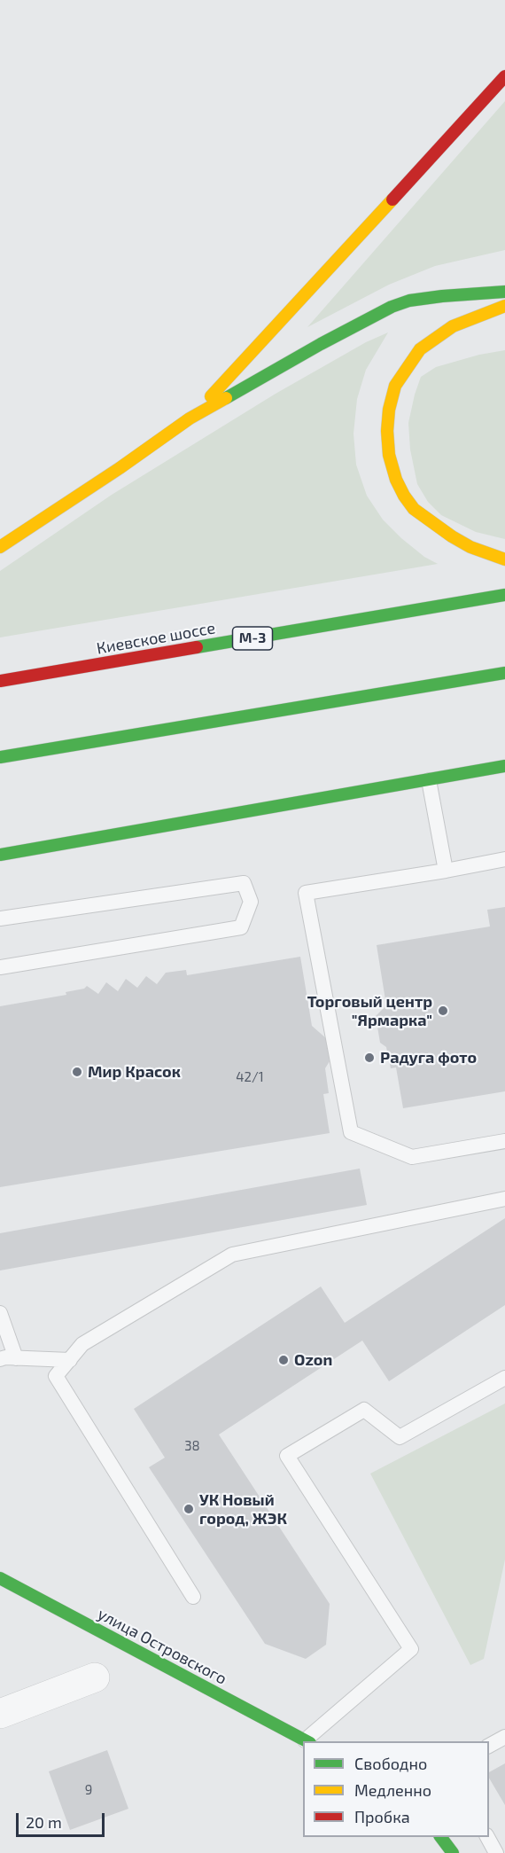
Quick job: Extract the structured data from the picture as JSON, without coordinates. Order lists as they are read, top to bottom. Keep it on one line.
{"streets":{"main road":["Киевское шоссе","М-3","улица Островского"]},"places":["Торговый центр \"Ярмарка\"","Радуга фото","Мир Красок","Ozon","УК Новый город, ЖЭК"],"house_numbers":["42/1","38","9"],"legend":["Свободно","Медленно","Пробка"],"scale_bar":"20 m"}
